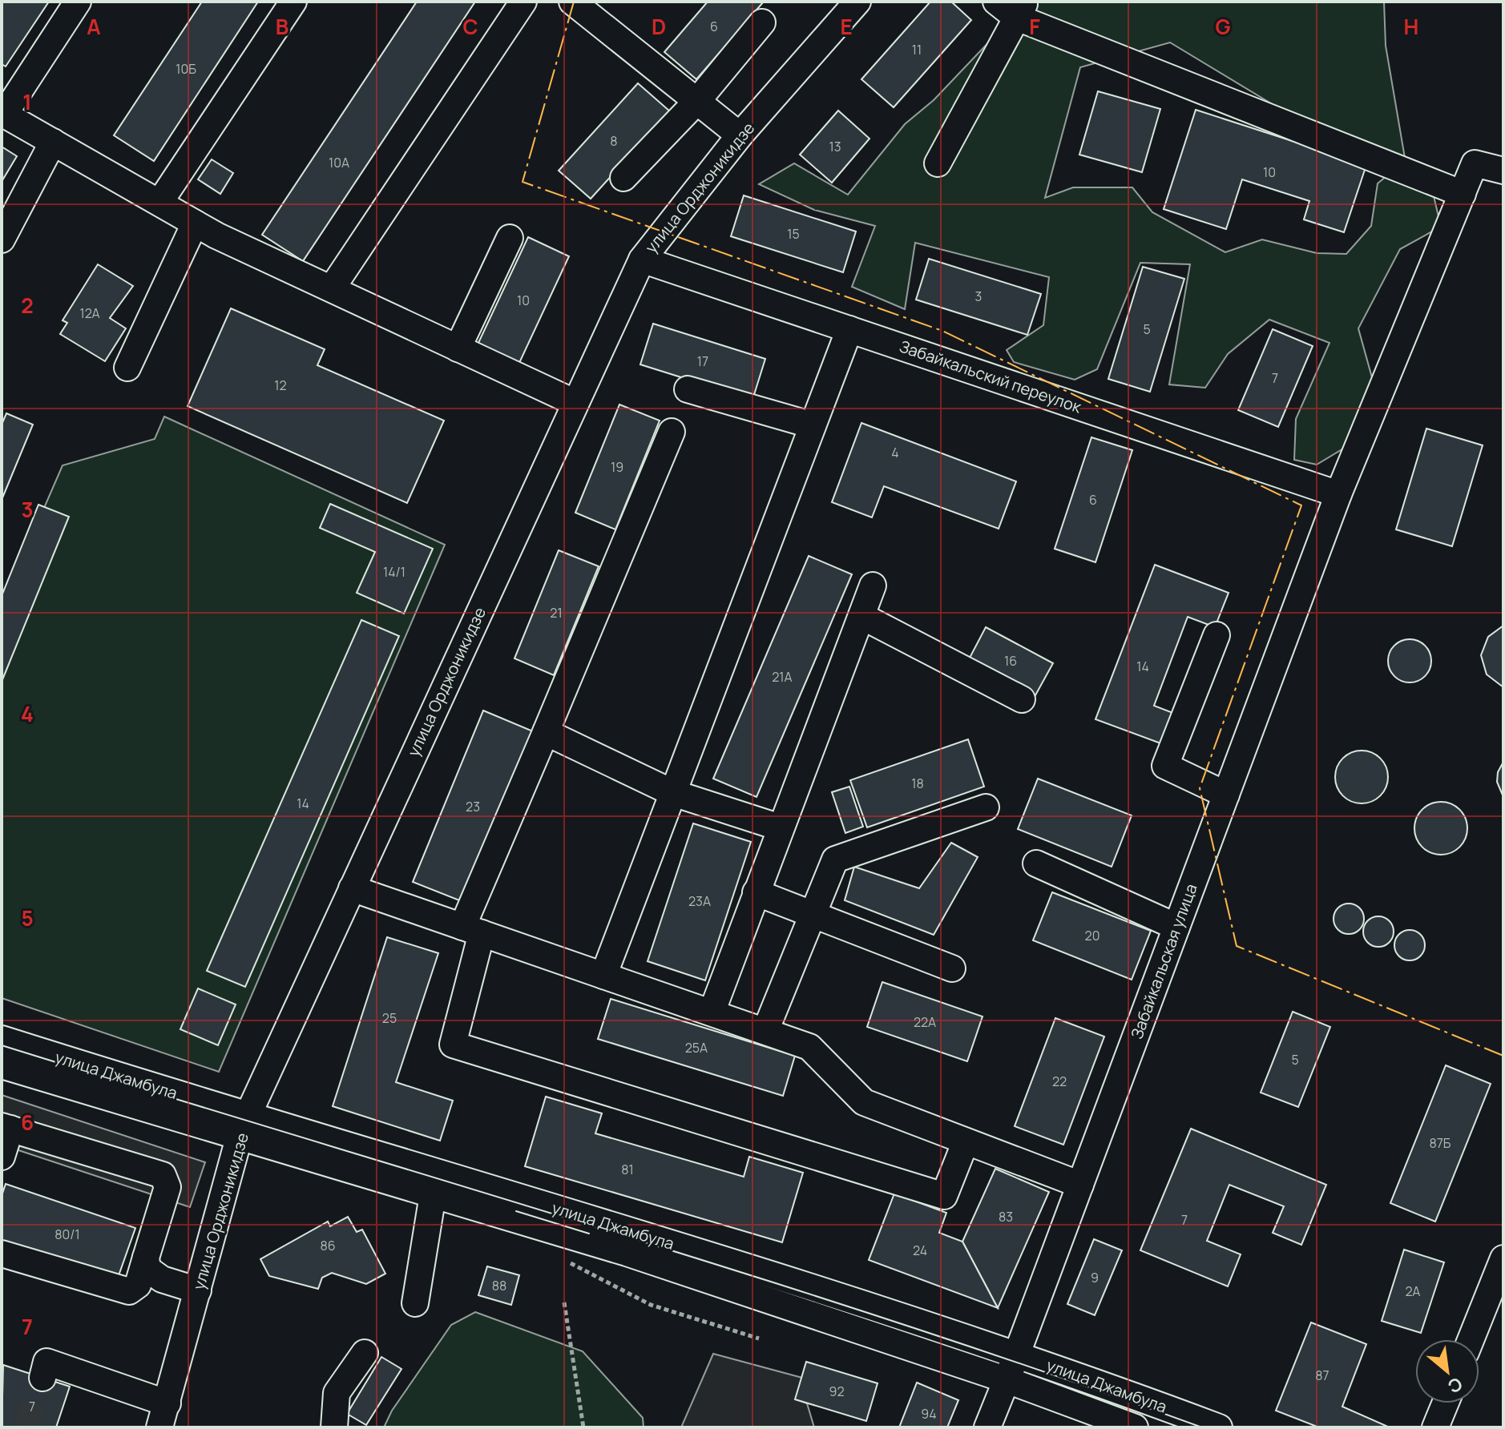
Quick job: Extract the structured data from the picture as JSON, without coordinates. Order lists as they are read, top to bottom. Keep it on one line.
{"streets":{"street":["улица Орджоникидзе","Забайкальский переулок","Забайкальская улица","улица Джамбула"]},"crossings":[["улица Орджоникидзе","Забайкальский переулок"],["улица Орджоникидзе","улица Джамбула"],["Забайкальский переулок","Забайкальская улица"],["Забайкальская улица","улица Джамбула"]],"house_numbers":["6","11","10Б","8","13","10А","10","15","3","10","12А","5","17","7","12","4","19","6","14/1","21","16","14","21А","18","14","23","23А","20","25","22А","25А","5","22","87Б","81","83","7","80/1","86","24","9","88","2А","87","92","7","94"],"north":"bottom right","grid":{"columns":["A","B","C","D","E","F","G","H"],"rows":["1","2","3","4","5","6","7"]}}
